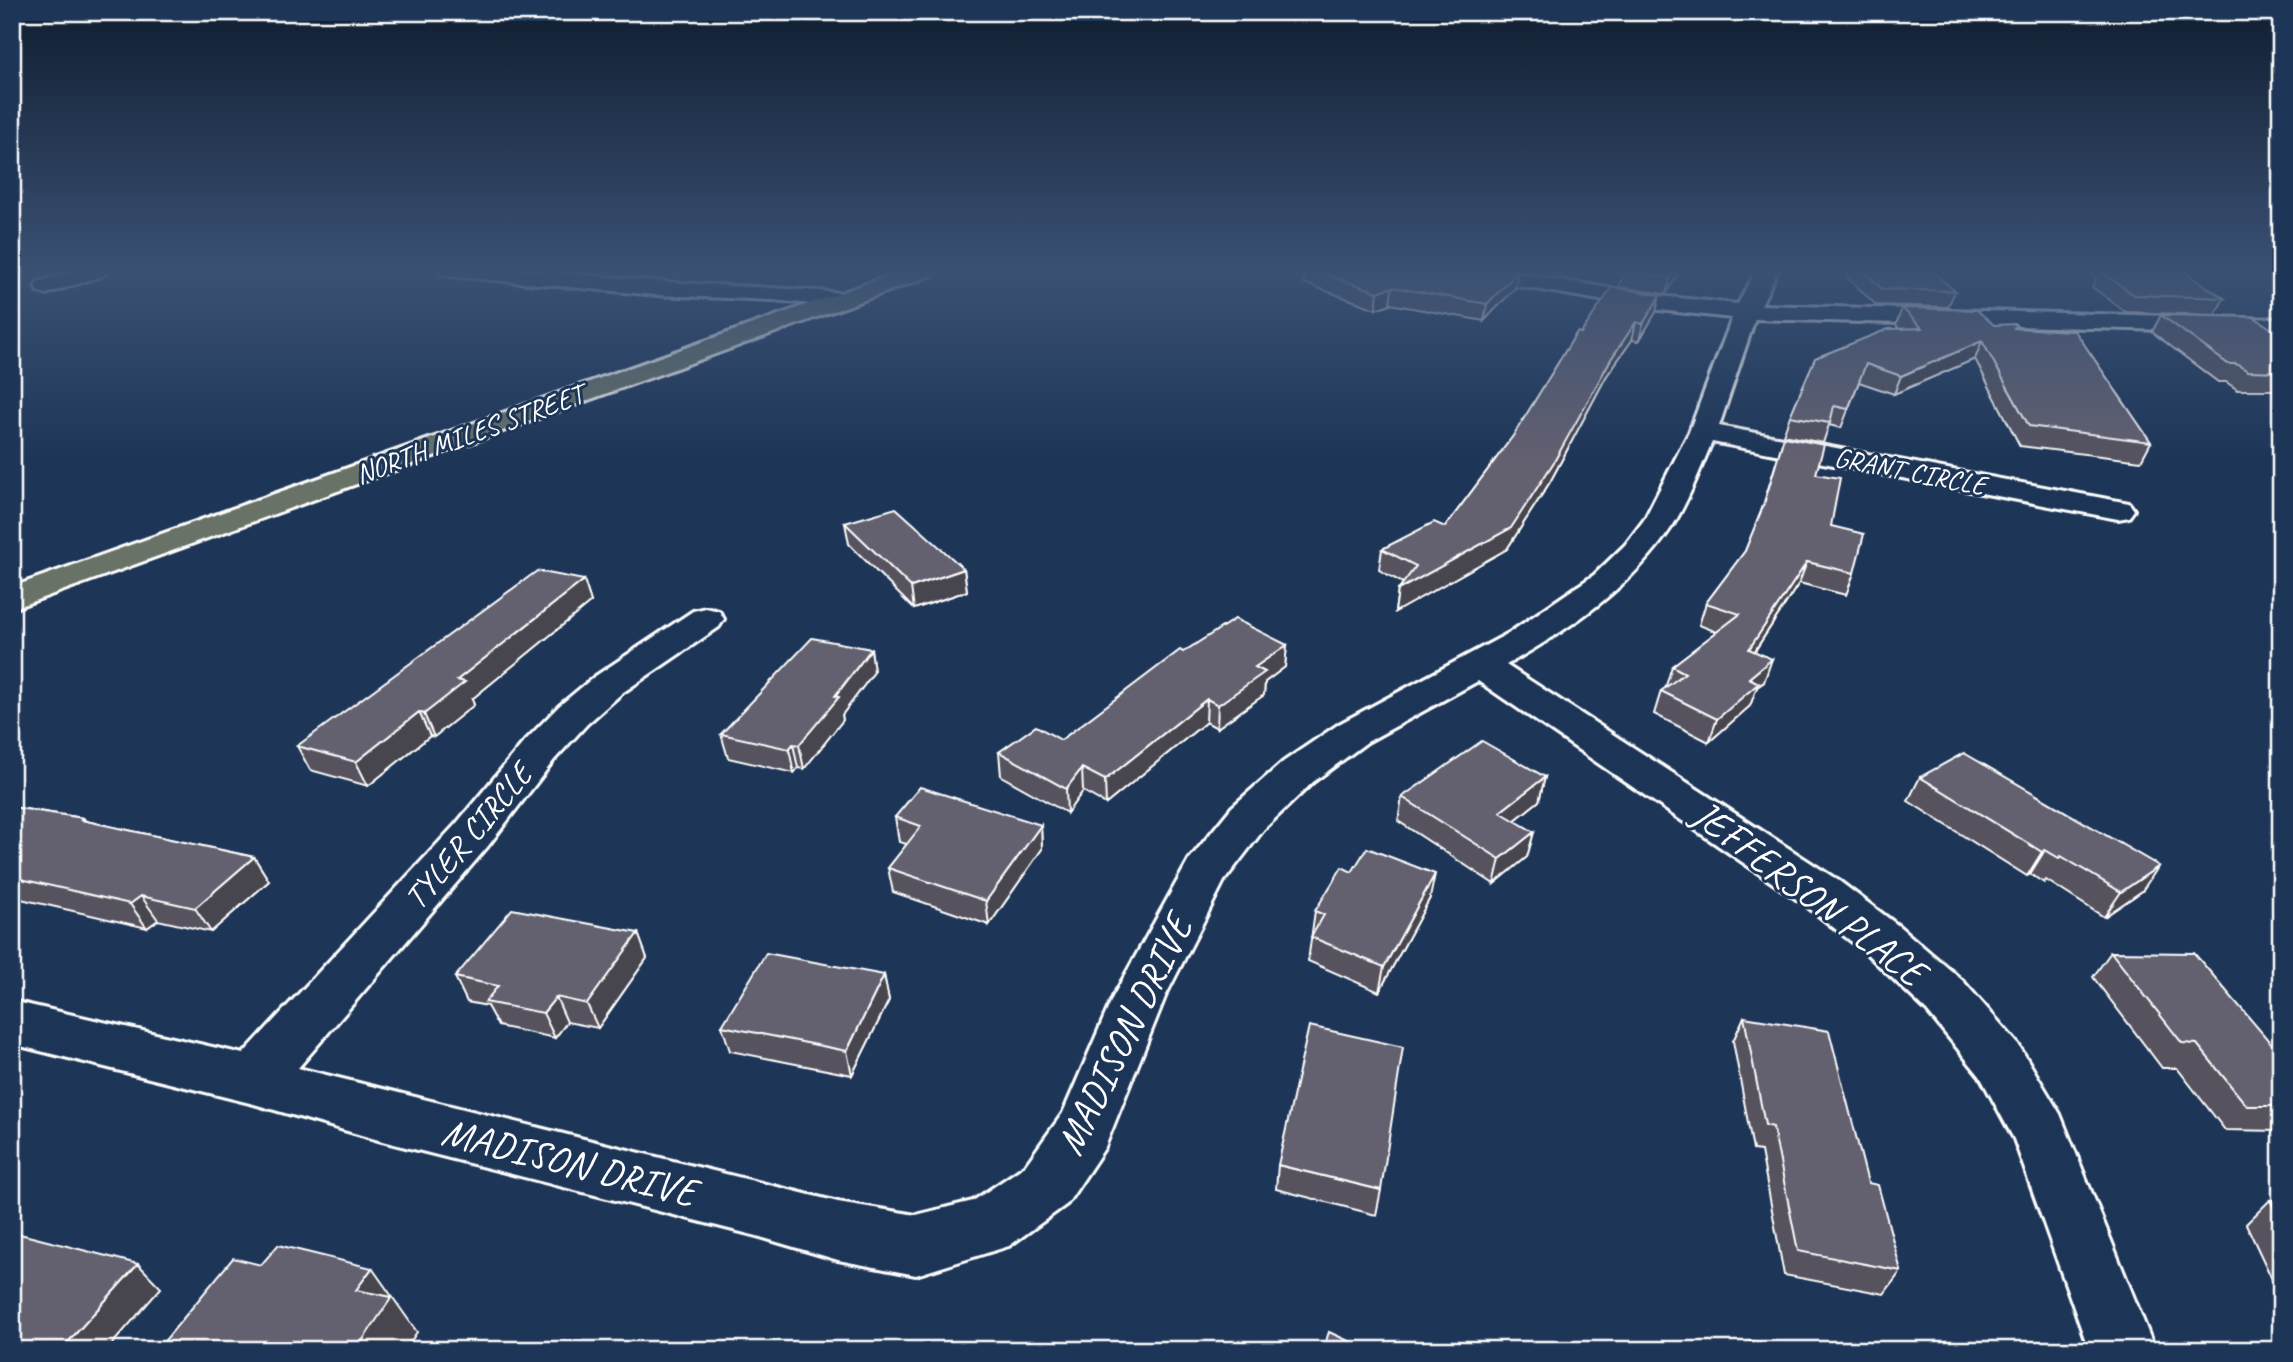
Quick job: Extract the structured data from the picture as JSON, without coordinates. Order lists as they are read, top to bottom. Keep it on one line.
{"streets":{"main road":["NORTH MILES STREET"],"street":["GRANT CIRCLE","TYLER CIRCLE","JEFFERSON PLACE","MADISON DRIVE"]},"crossings":[["GRANT CIRCLE","MADISON DRIVE"],["TYLER CIRCLE","MADISON DRIVE"],["JEFFERSON PLACE","MADISON DRIVE"]]}
